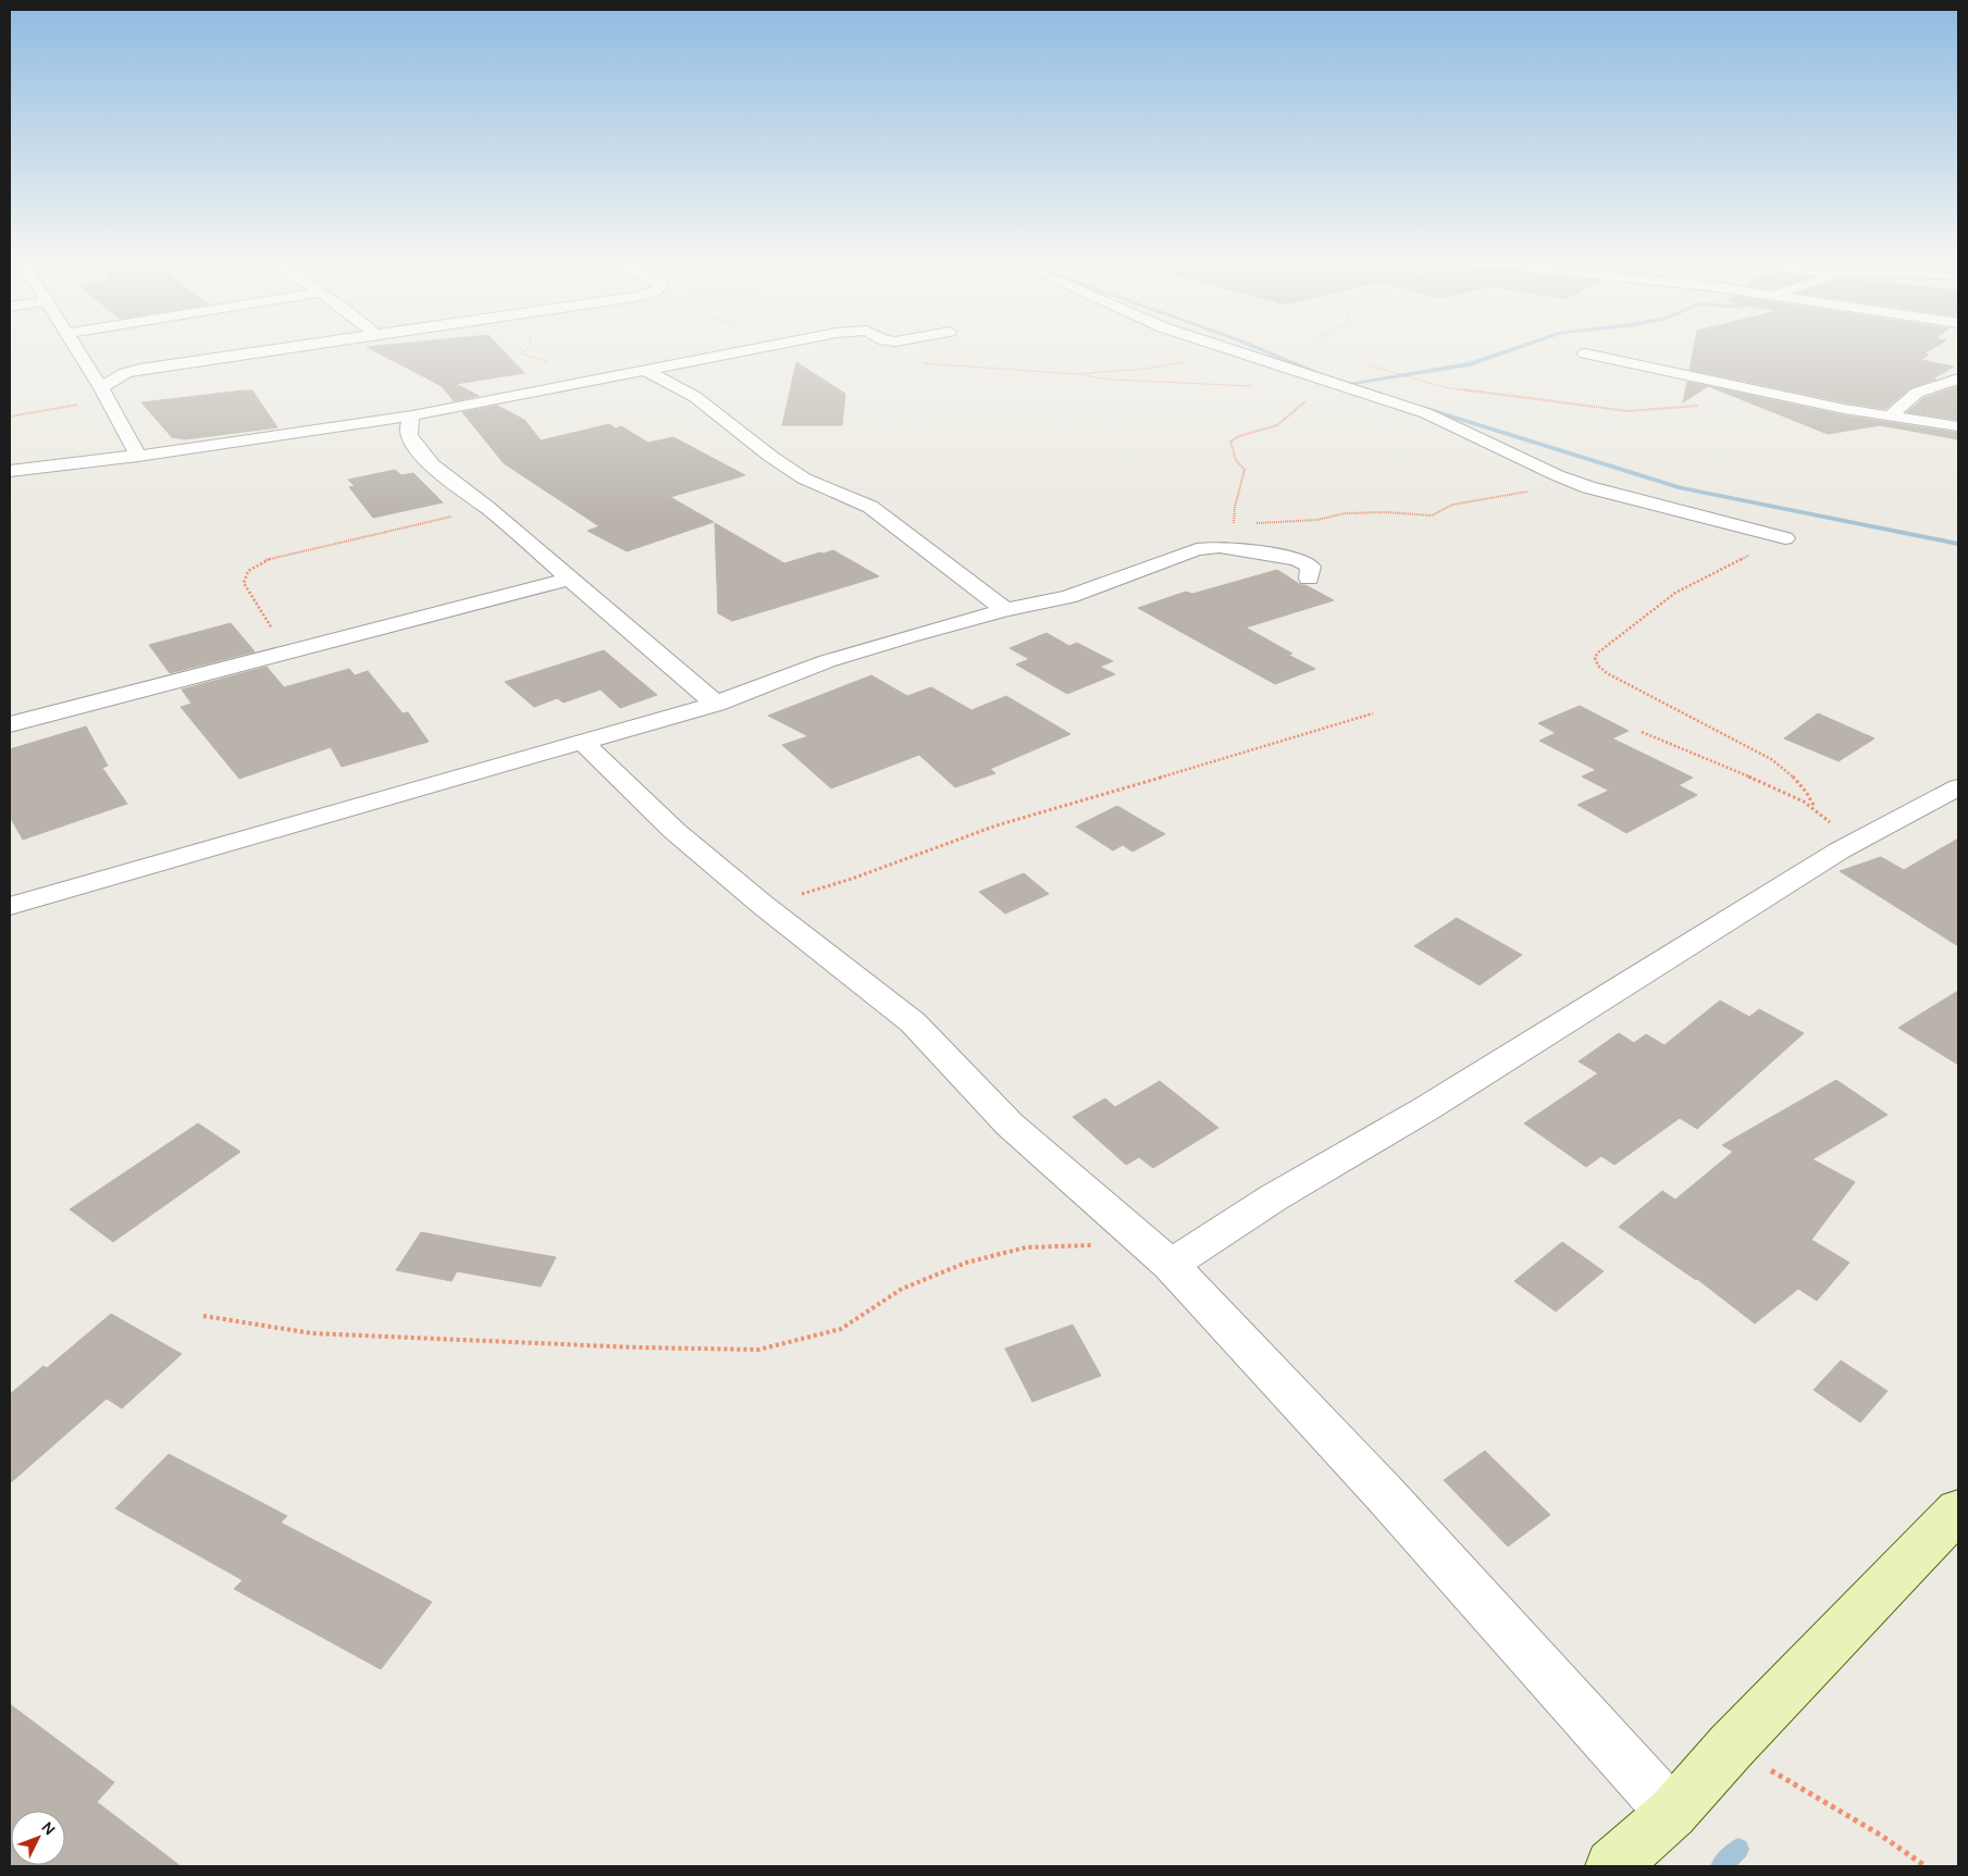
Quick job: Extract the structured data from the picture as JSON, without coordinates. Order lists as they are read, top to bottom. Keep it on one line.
{"north":"top right"}
